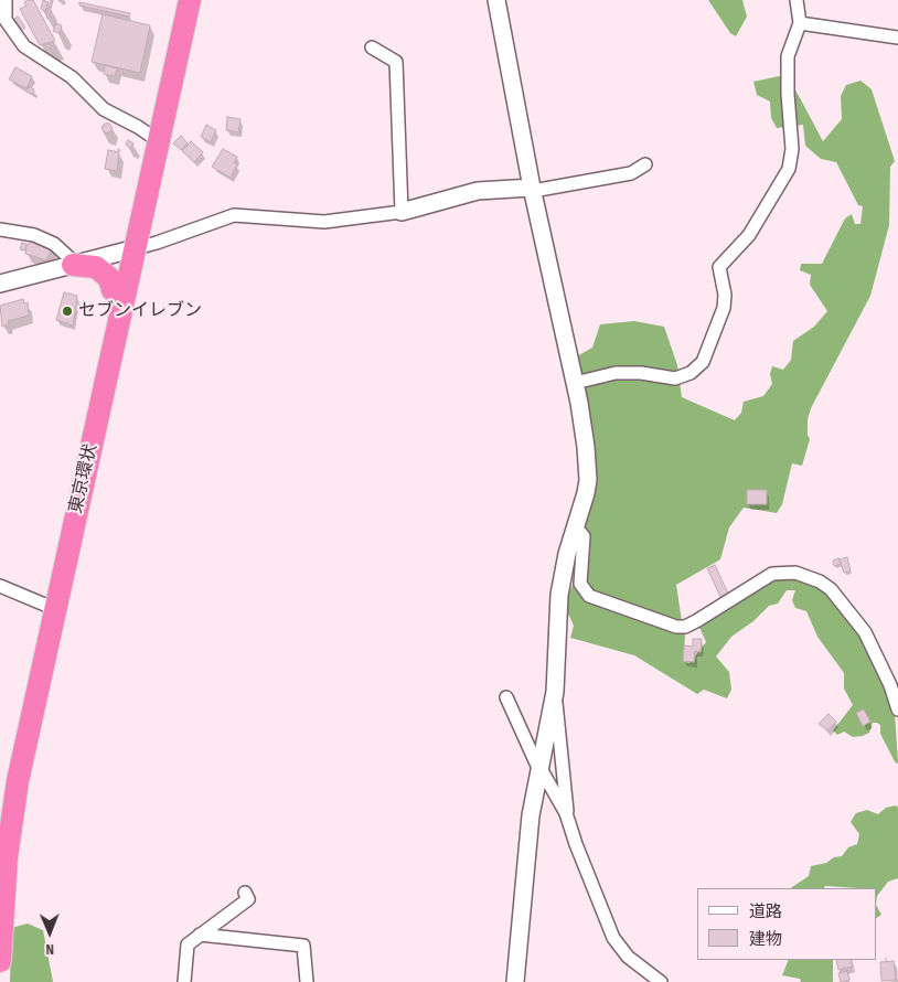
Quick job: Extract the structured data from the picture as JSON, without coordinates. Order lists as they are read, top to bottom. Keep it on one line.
{"streets":{"highway":["東京環状"]},"places":["セブンイレブン"],"legend":["道路","建物"],"north":"bottom"}
